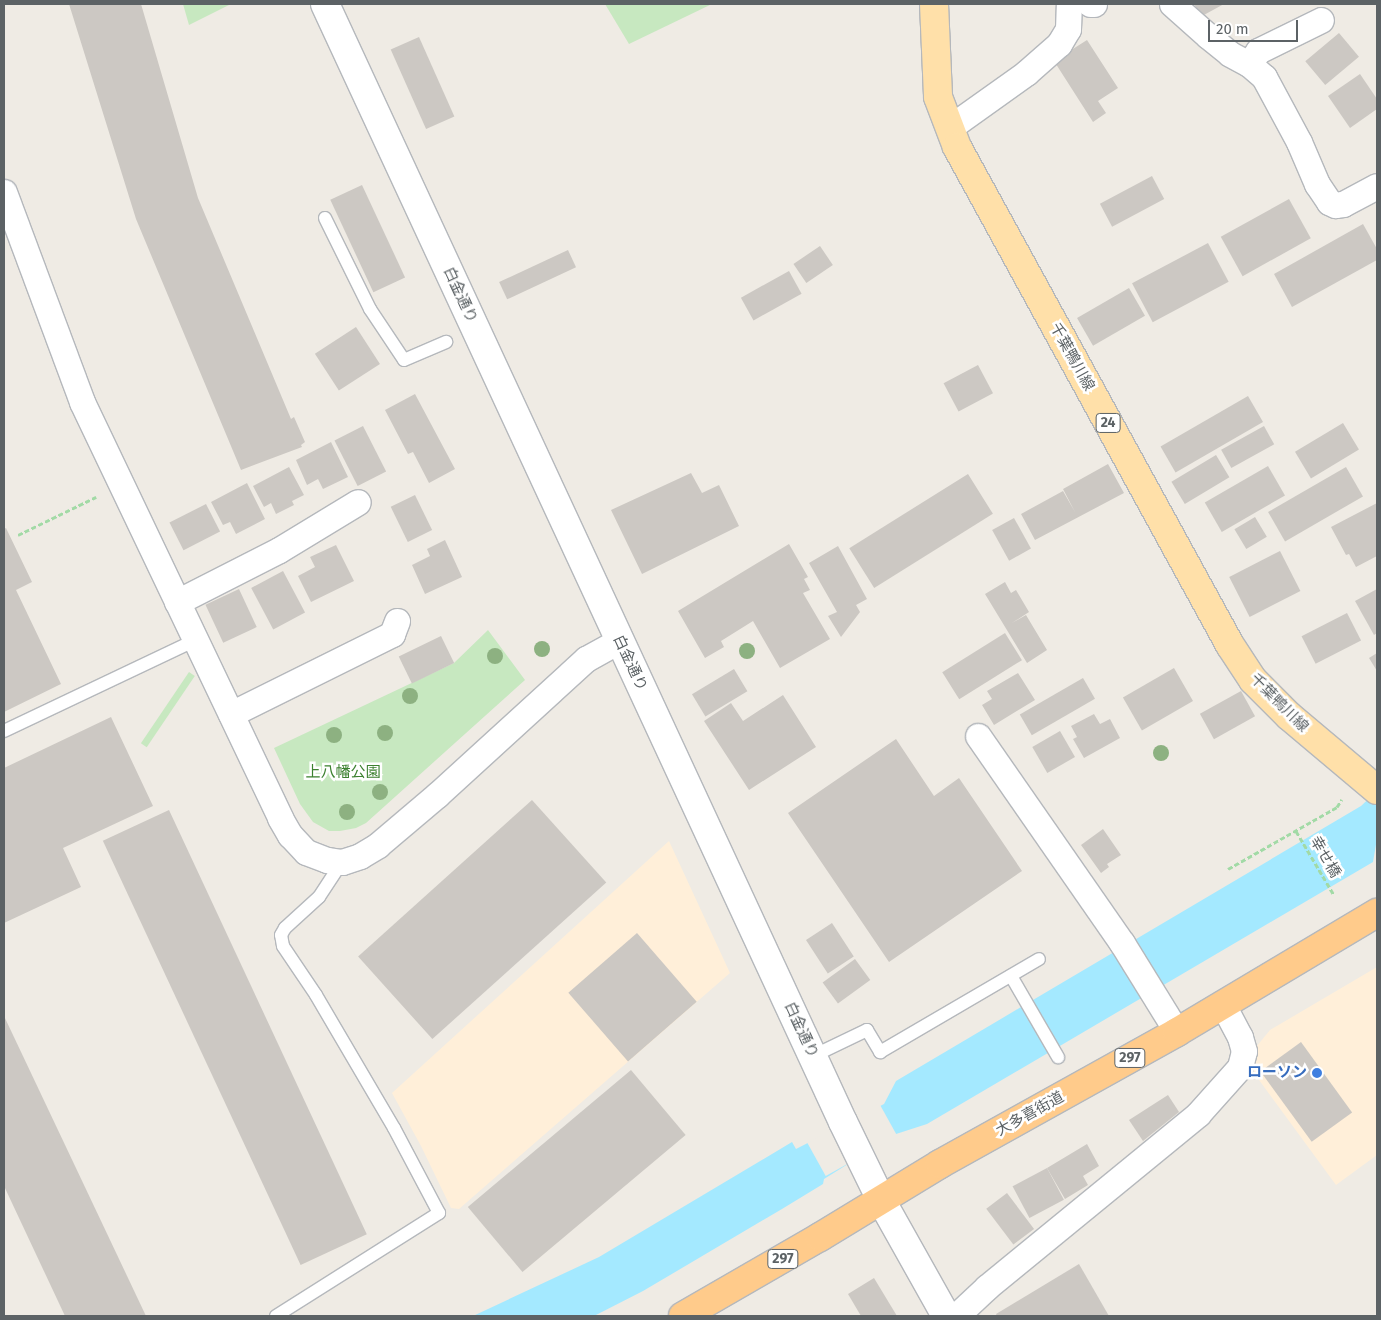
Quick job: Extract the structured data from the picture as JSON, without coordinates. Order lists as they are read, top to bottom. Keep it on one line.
{"streets":{"highway":["297","大多喜街道"],"main road":["千葉鴨川線","24"],"street":["白金通り"],"path":["幸せ橋"]},"crossings":[["白金通り","大多喜街道"]],"parks":["上八幡公園"],"places":["ローソン"],"scale_bar":"20 m"}
